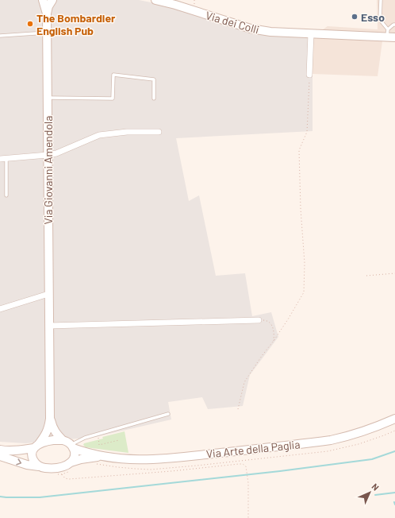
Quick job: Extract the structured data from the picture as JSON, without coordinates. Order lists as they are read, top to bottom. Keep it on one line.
{"streets":{"street":["Via dei Colli","Via Giovanni Amendola","Via Arte della Paglia"]},"crossings":[["Via Giovanni Amendola","Via Arte della Paglia"]],"places":["Esso","The Bombardier English Pub"],"north":"top right"}
